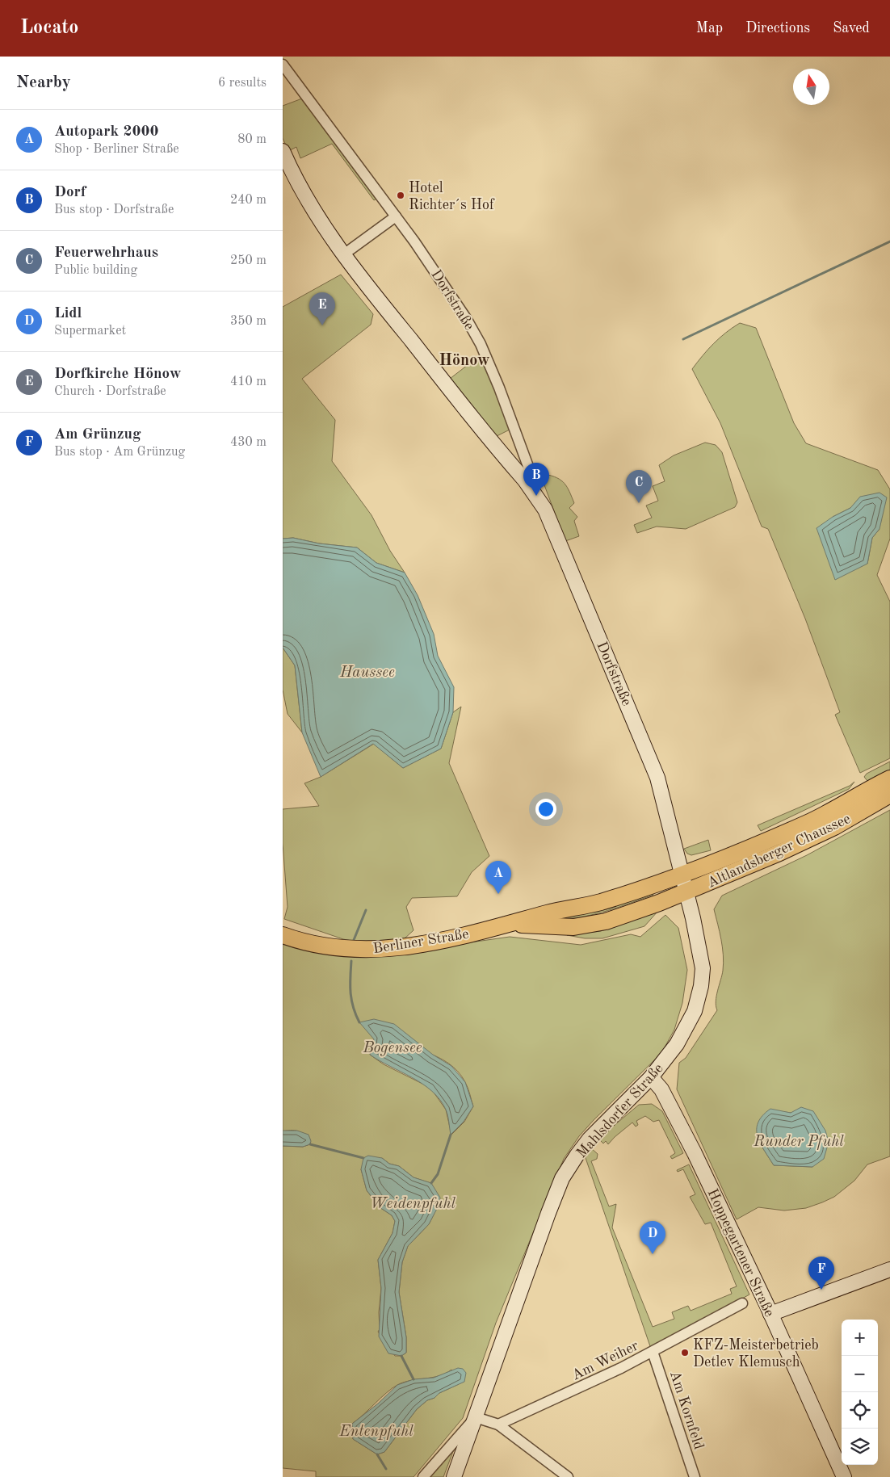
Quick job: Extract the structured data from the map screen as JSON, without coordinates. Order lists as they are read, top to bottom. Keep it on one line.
{"streets":{"main road":["Dorfstraße","Altlandsberger Chaussee","Berliner Straße","Mahlsdorfer Straße","Hoppegartener Straße"],"street":["Am Weiher","Am Kornfeld"]},"crossings":[["Dorfstraße","Altlandsberger Chaussee"],["Dorfstraße","Berliner Straße"],["Dorfstraße","Mahlsdorfer Straße"],["Altlandsberger Chaussee","Berliner Straße"],["Altlandsberger Chaussee","Mahlsdorfer Straße"],["Berliner Straße","Mahlsdorfer Straße"],["Mahlsdorfer Straße","Hoppegartener Straße"],["Am Weiher","Am Kornfeld"]],"districts":["Hönow"],"water":["Haussee","Bogensee","Runder Pfuhl","Weidenpfuhl","Entenpfuhl"],"places":["Hotel Richter´s Hof","KFZ-Meisterbetrieb Detlev Klemusch"],"north":"top","page":{"header":"Locato","nav":["Map","Directions","Saved"],"heading":["Nearby","6 results"],"list":[{"mark":"A","name":"Autopark 2000","note":"Shop · Berliner Straße","value":"80 m"},{"mark":"B","name":"Dorf","note":"Bus stop · Dorfstraße","value":"240 m"},{"mark":"C","name":"Feuerwehrhaus","note":"Public building","value":"250 m"},{"mark":"D","name":"Lidl","note":"Supermarket","value":"350 m"},{"mark":"E","name":"Dorfkirche Hönow","note":"Church · Dorfstraße","value":"410 m"},{"mark":"F","name":"Am Grünzug","note":"Bus stop · Am Grünzug","value":"430 m"}],"pins":["E","B","C","A","D","F"],"map_buttons":["+","−"]}}
